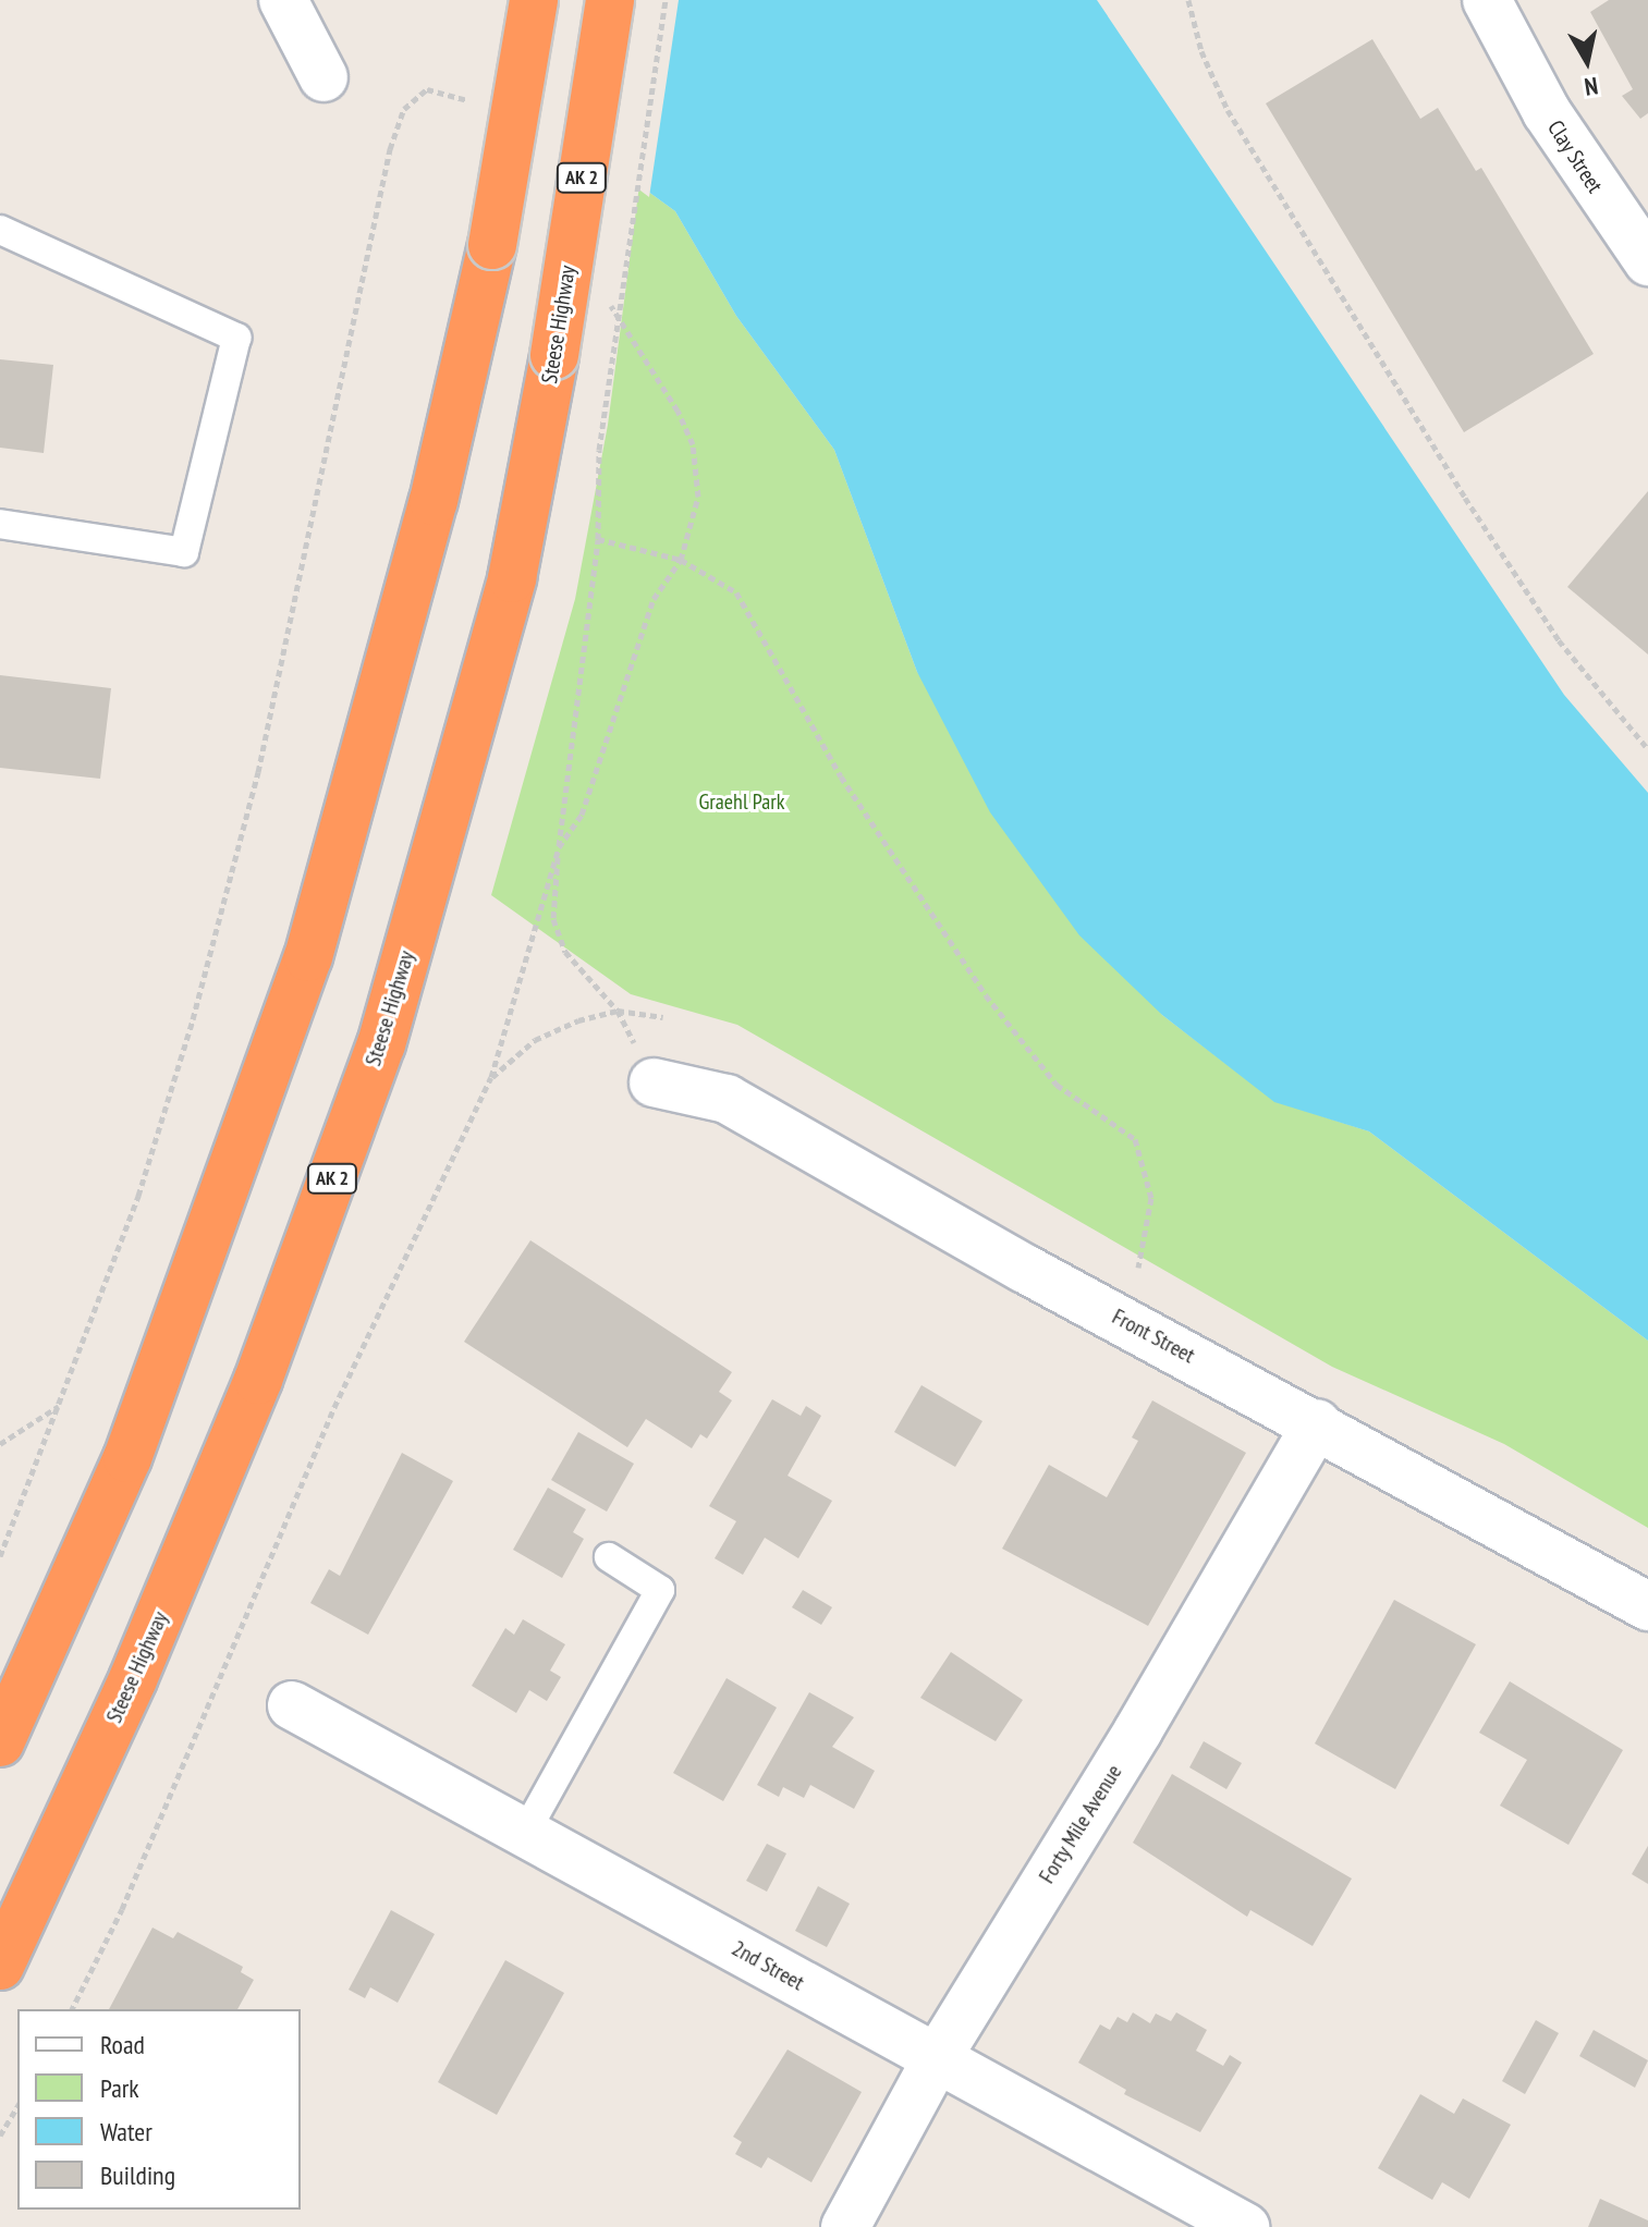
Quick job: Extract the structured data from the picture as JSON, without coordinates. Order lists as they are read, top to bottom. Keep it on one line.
{"streets":{"highway":["AK 2","Steese Highway"],"street":["Clay Street","Front Street","Forty Mile Avenue","2nd Street"]},"crossings":[["Front Street","Forty Mile Avenue"],["Forty Mile Avenue","2nd Street"]],"parks":["Graehl Park"],"legend":["Road","Park","Water","Building"],"north":"bottom"}
